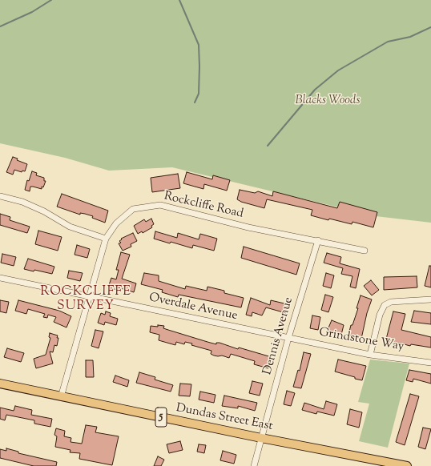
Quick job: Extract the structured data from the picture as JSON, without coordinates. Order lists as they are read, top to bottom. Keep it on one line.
{"streets":{"main road":["5","Dundas Street East"],"street":["Rockcliffe Road","Overdale Avenue","Dennis Avenue","Grindstone Way"]},"crossings":[["Rockcliffe Road","Overdale Avenue"],["Rockcliffe Road","Dennis Avenue"],["Rockcliffe Road","Dundas Street East"],["Overdale Avenue","Dennis Avenue"],["Overdale Avenue","Grindstone Way"],["Dennis Avenue","Grindstone Way"],["Dennis Avenue","Dundas Street East"]],"districts":["ROCKCLIFFE SURVEY"],"parks":["Blacks Woods"]}
